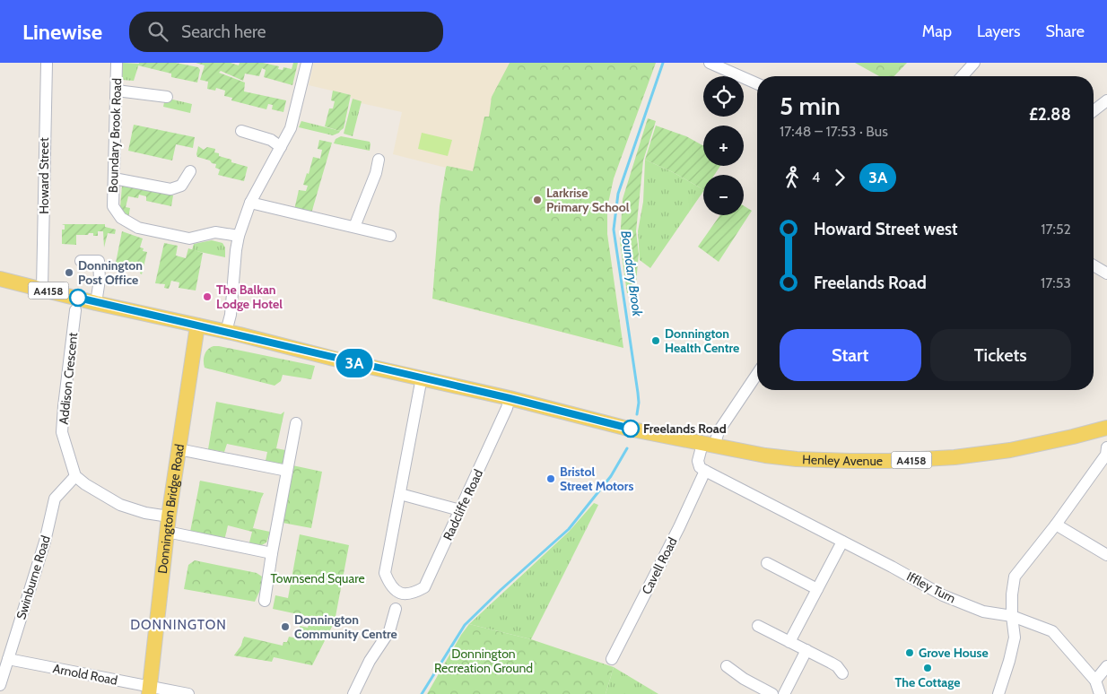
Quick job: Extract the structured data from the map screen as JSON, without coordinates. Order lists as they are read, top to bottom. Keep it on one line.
{"streets":{"main road":["A4158","Henley Avenue","Donnington Bridge Road"],"street":["Boundary Brook Road","Howard Street","Addison Crescent","Radcliffe Road","Cavell Road","Swinburne Road","Iffley Turn","Arnold Road"]},"crossings":[["Howard Street","A4158"],["A4158","Henley Avenue"],["A4158","Radcliffe Road"],["A4158","Donnington Bridge Road"],["Addison Crescent","Swinburne Road"],["Henley Avenue","Radcliffe Road"],["Donnington Bridge Road","Arnold Road"],["Cavell Road","Iffley Turn"],["Swinburne Road","Arnold Road"]],"districts":["DONNINGTON"],"water":["Boundary Brook"],"parks":["Townsend Square","Donnington Recreation Ground"],"places":["Larkrise Primary School","Donnington Post Office","The Balkan Lodge Hotel","Donnington Health Centre","Freelands Road","Bristol Street Motors","Donnington Community Centre","Grove House","The Cottage"],"lines":["bus line 3A"],"page":{"header":"Linewise","search":"Search here","nav":["Map","Layers","Share"],"on_map":"3A","map_buttons":["+","−"],"heading":["5 min","17:48 – 17:53 · Bus","£2.88"],"legs":["4","3A"],"list":[{"name":"Howard Street west","value":"17:52"},{"name":"Freelands Road","value":"17:53"}],"buttons":["Start","Tickets"]}}
